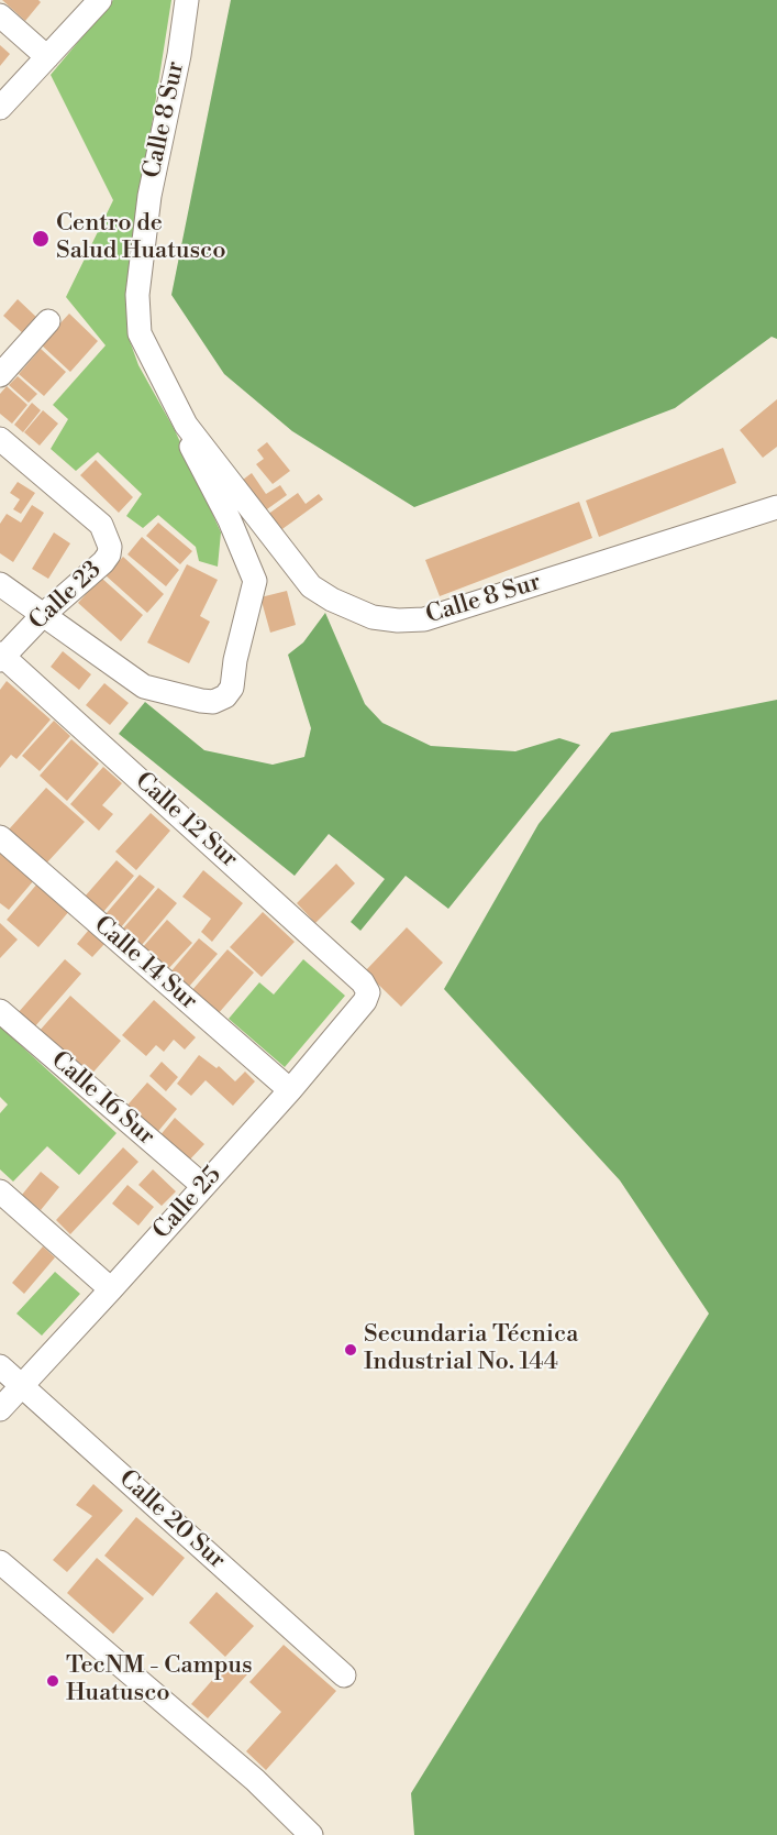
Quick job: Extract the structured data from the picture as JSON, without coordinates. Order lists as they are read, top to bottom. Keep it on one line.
{"streets":{"street":["Calle 8 Sur","Calle 23","Calle 12 Sur","Calle 14 Sur","Calle 16 Sur","Calle 25","Calle 20 Sur"]},"crossings":[["Calle 8 Sur","Calle 23"],["Calle 23","Calle 12 Sur"],["Calle 12 Sur","Calle 25"],["Calle 14 Sur","Calle 25"],["Calle 16 Sur","Calle 25"],["Calle 25","Calle 20 Sur"]],"places":["Centro de Salud Huatusco","Secundaria Técnica Industrial No. 144","TecNM - Campus Huatusco"]}
